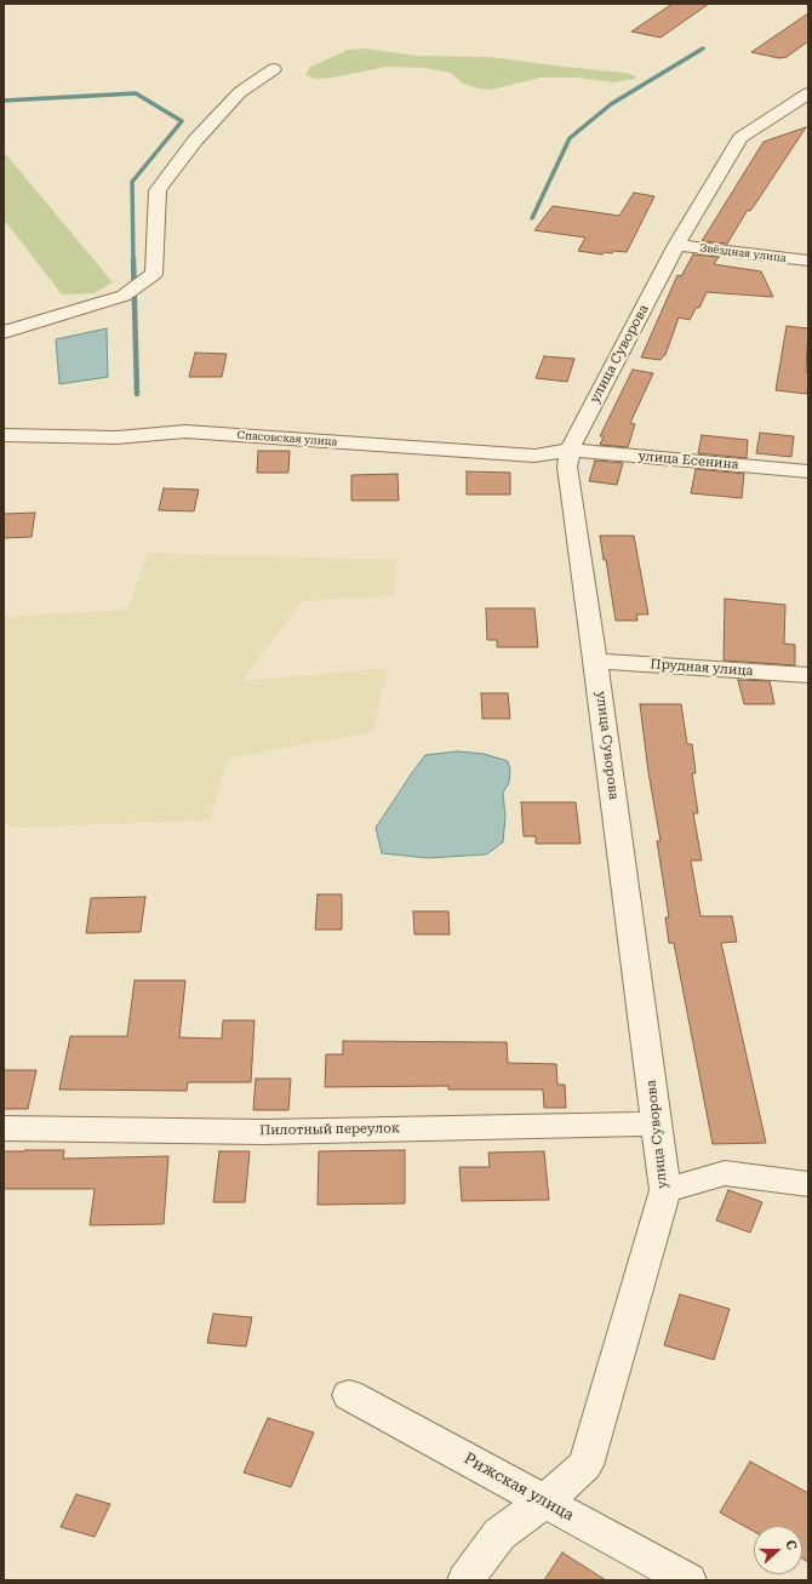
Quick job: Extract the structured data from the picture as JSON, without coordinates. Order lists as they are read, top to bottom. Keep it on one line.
{"streets":{"street":["Звёздная улица","улица Суворова","Спасовская улица","улица Есенина","Прудная улица","Пилотный переулок","Рижская улица"]},"crossings":[["Звёздная улица","улица Суворова"],["улица Суворова","Спасовская улица"],["улица Суворова","улица Есенина"],["улица Суворова","Прудная улица"],["улица Суворова","Пилотный переулок"],["улица Суворова","Рижская улица"],["Спасовская улица","улица Есенина"]],"north":"right"}
